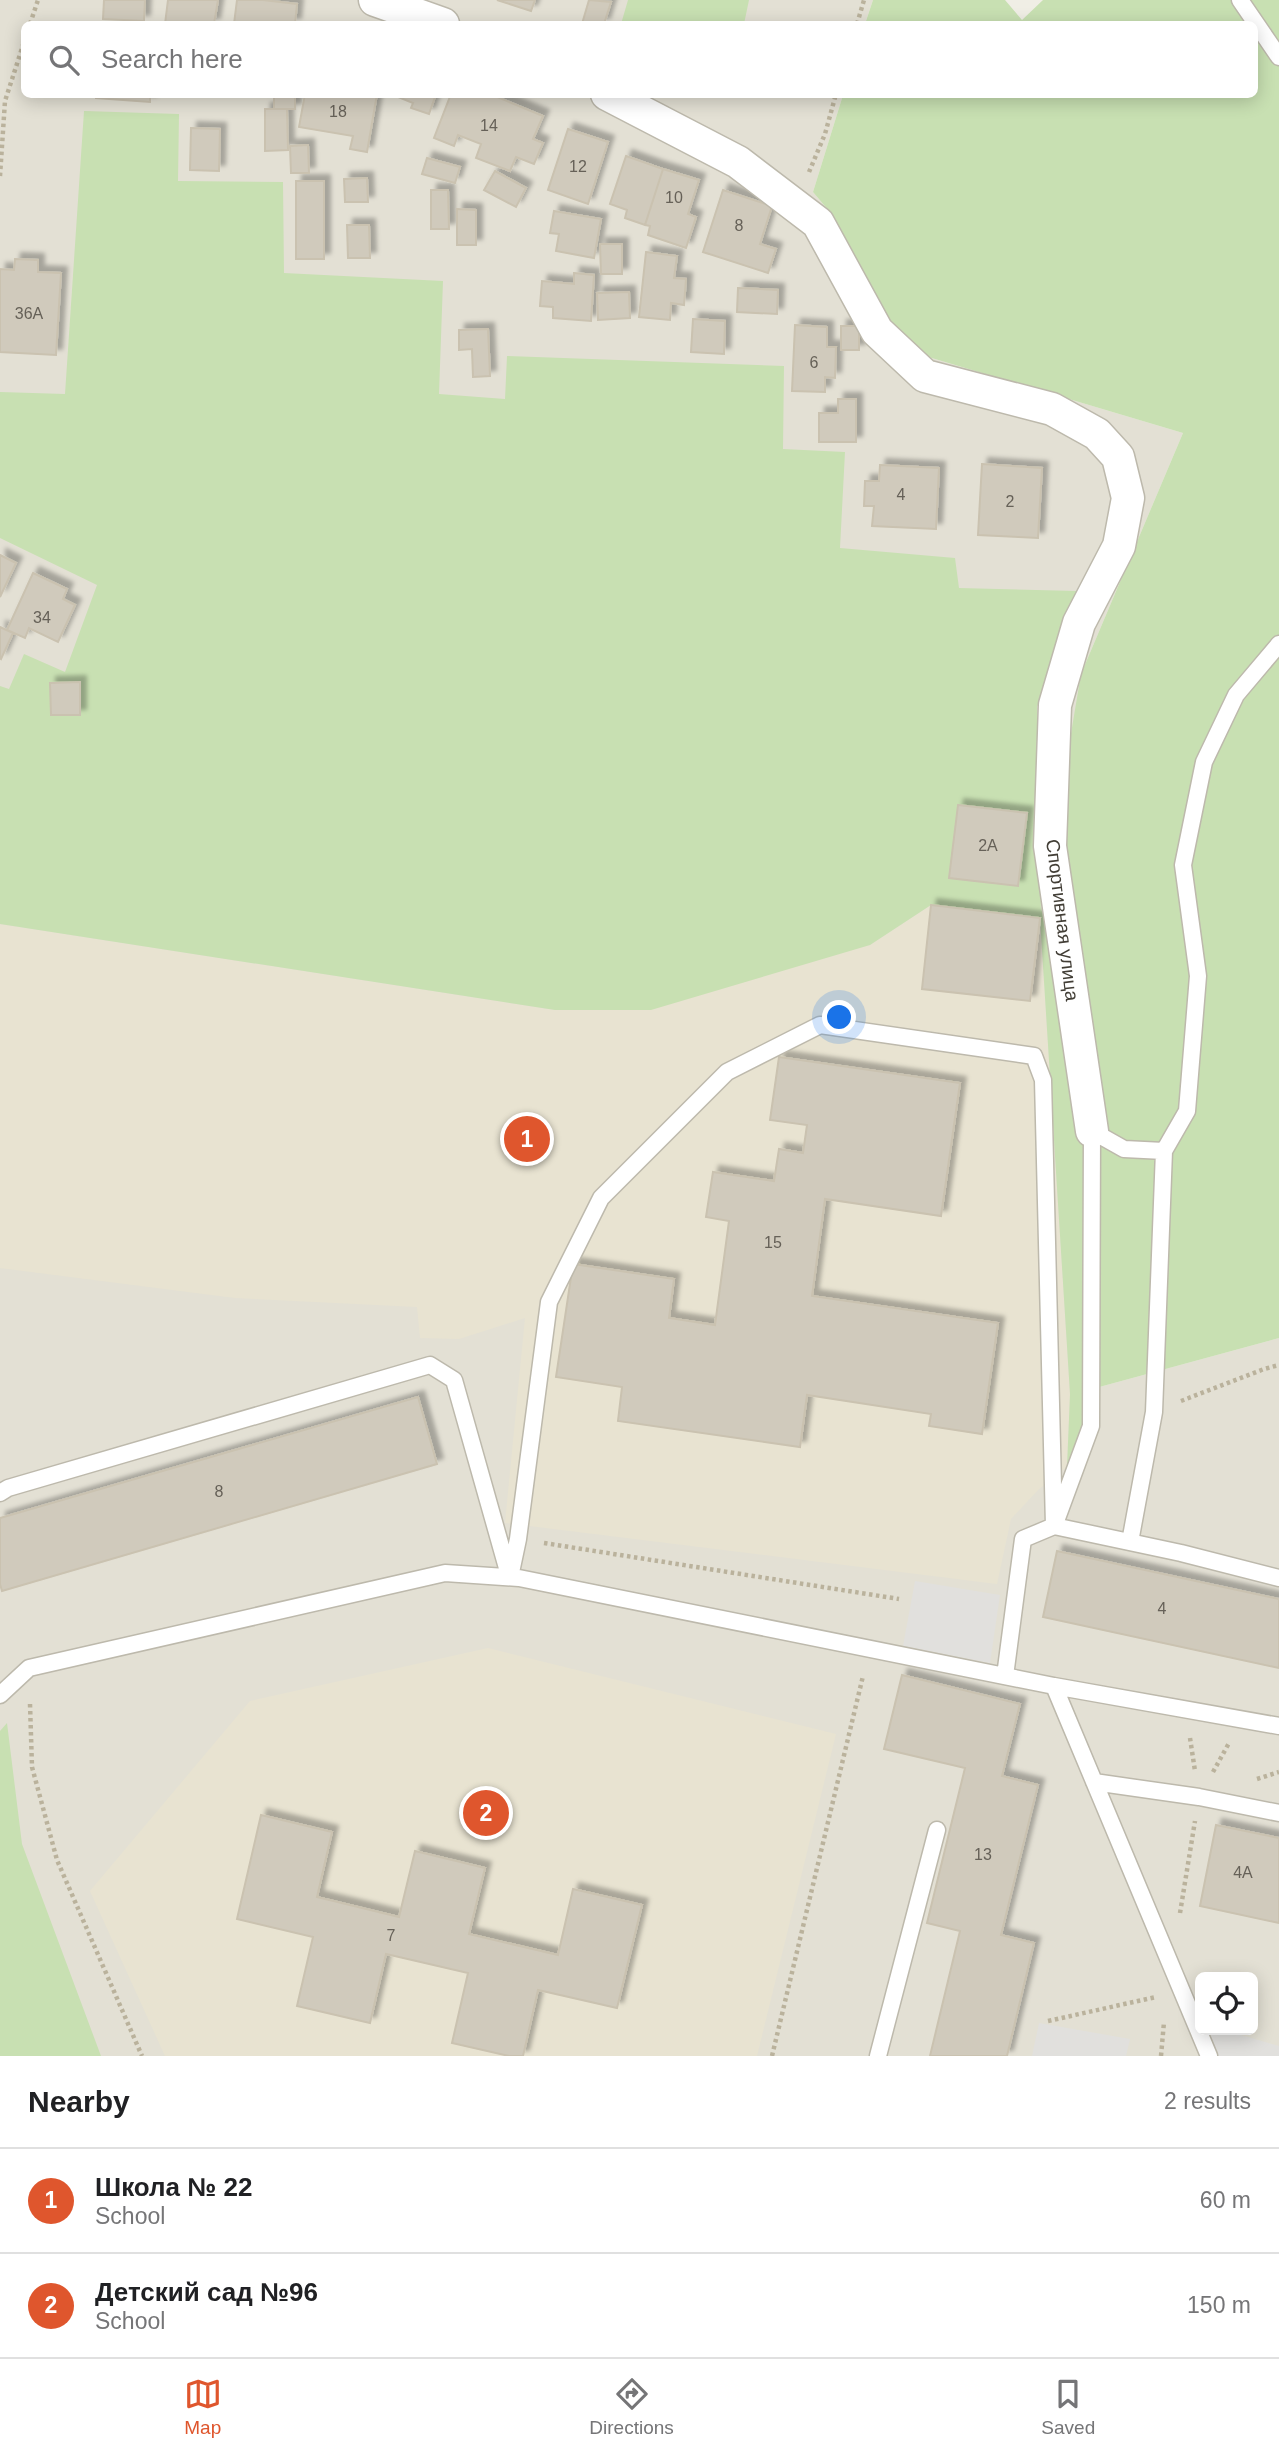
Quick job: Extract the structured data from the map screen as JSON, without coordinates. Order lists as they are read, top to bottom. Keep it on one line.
{"streets":{"street":["Спортивная улица"]},"house_numbers":["18","14","12","10","8","36А","6","4","2","34","2А","15","8","4","13","4А","7"],"page":{"search":"Search here","pins":["1","2"],"heading":["Nearby","2 results"],"list":[{"mark":"1","name":"Школа № 22","note":"School","value":"60 m"},{"mark":"2","name":"Детский сад №96","note":"School","value":"150 m"}],"nav":["Map","Directions","Saved"]}}
